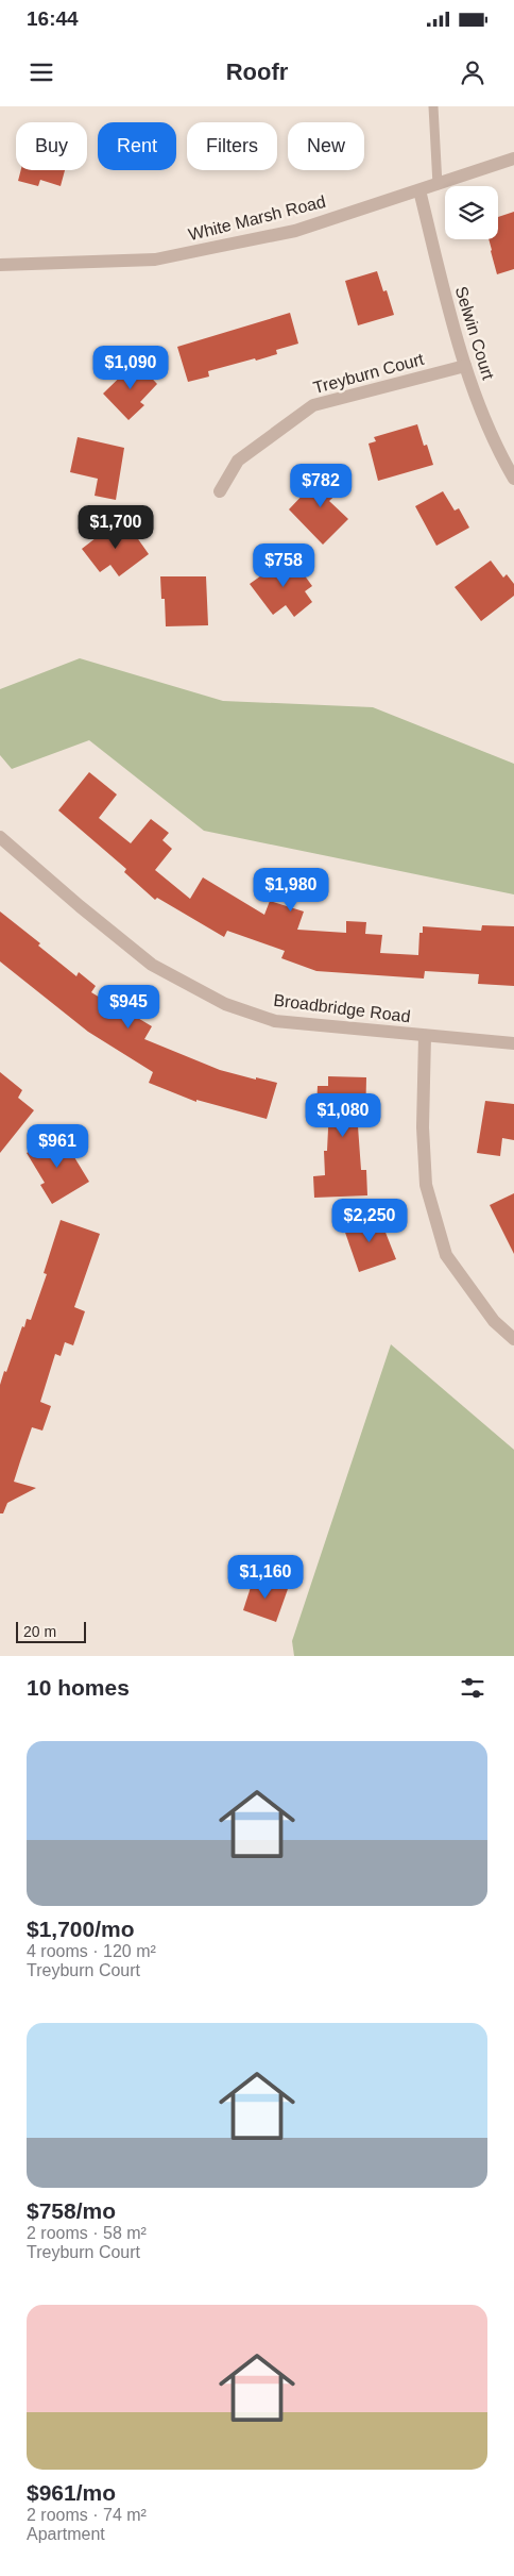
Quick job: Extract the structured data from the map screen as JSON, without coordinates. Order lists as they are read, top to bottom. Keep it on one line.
{"streets":{"street":["White Marsh Road","Selwin Court","Treyburn Court","Broadbridge Road"]},"crossings":[["White Marsh Road","Selwin Court"],["Selwin Court","Treyburn Court"]],"scale_bar":"20 m","page":{"status":"16:44","header":"Roofr","chip":["Buy","Rent","Filters","New"],"price":["$1,090","$782","$1,700","$758","$1,980","$945","$1,080","$961","$2,250","$1,160"],"scale":"20 m","heading":"10 homes","list":[{"name":"$1,700/mo","note":"4 rooms · 120 m² · Treyburn Court"},{"name":"$758/mo","note":"2 rooms · 58 m² · Treyburn Court"},{"name":"$961/mo","note":"2 rooms · 74 m² · Apartment"}]}}
